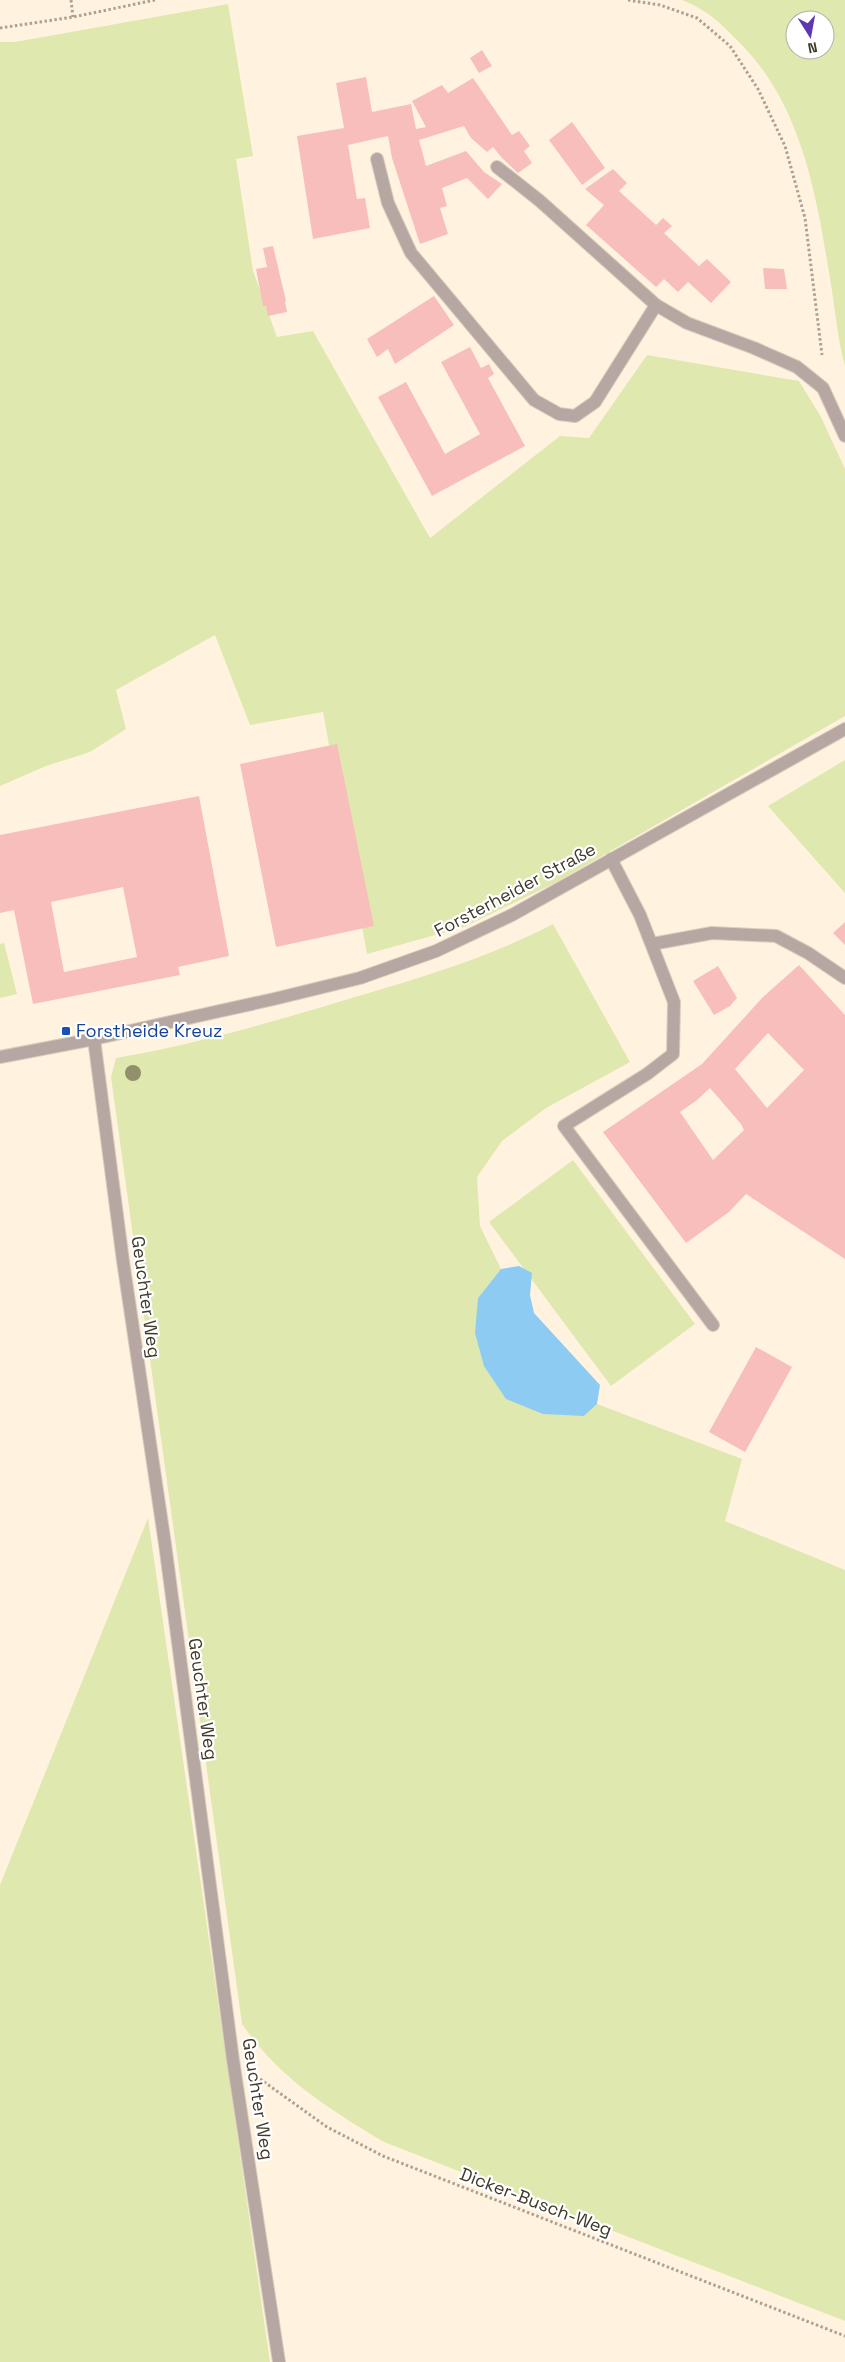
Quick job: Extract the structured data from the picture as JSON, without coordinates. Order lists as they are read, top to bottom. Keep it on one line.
{"streets":{"street":["Forsterheider Straße","Geuchter Weg"],"path":["Dicker-Busch-Weg"]},"crossings":[["Forsterheider Straße","Geuchter Weg"],["Geuchter Weg","Dicker-Busch-Weg"]],"places":{"transit":["Forstheide Kreuz"]},"north":"bottom"}
